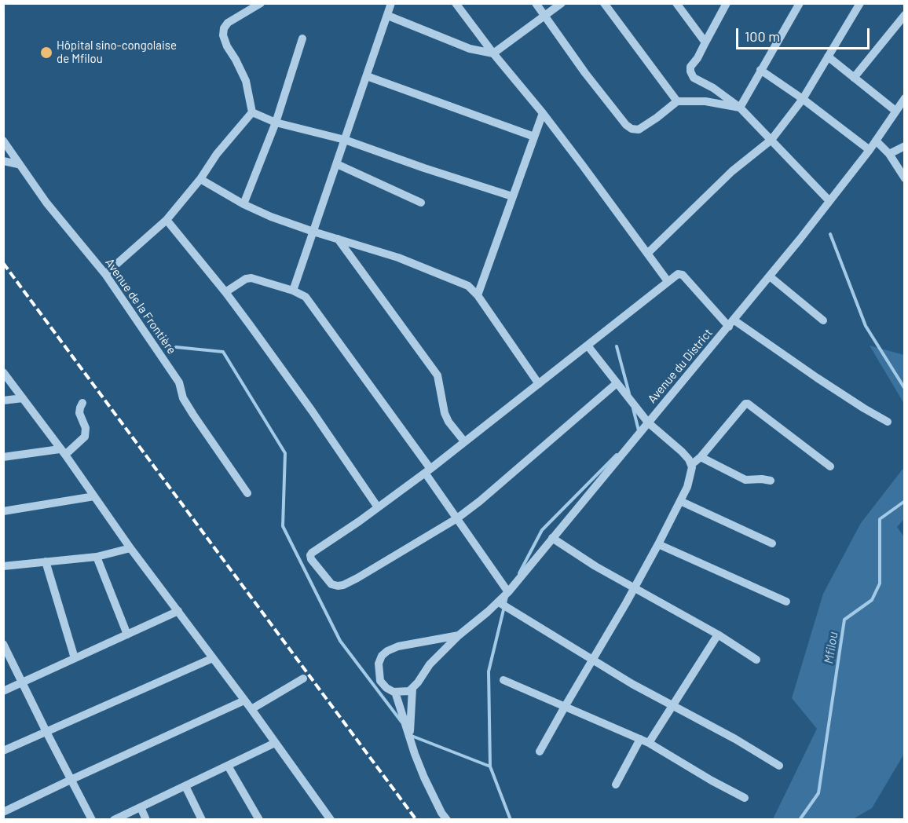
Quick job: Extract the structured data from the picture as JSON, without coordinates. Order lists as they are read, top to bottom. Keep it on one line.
{"streets":{"street":["Avenue de la Frontière","Avenue du District"]},"water":["Mfilou"],"places":["Hôpital sino-congolaise de Mfilou"],"scale_bar":"100 m"}
